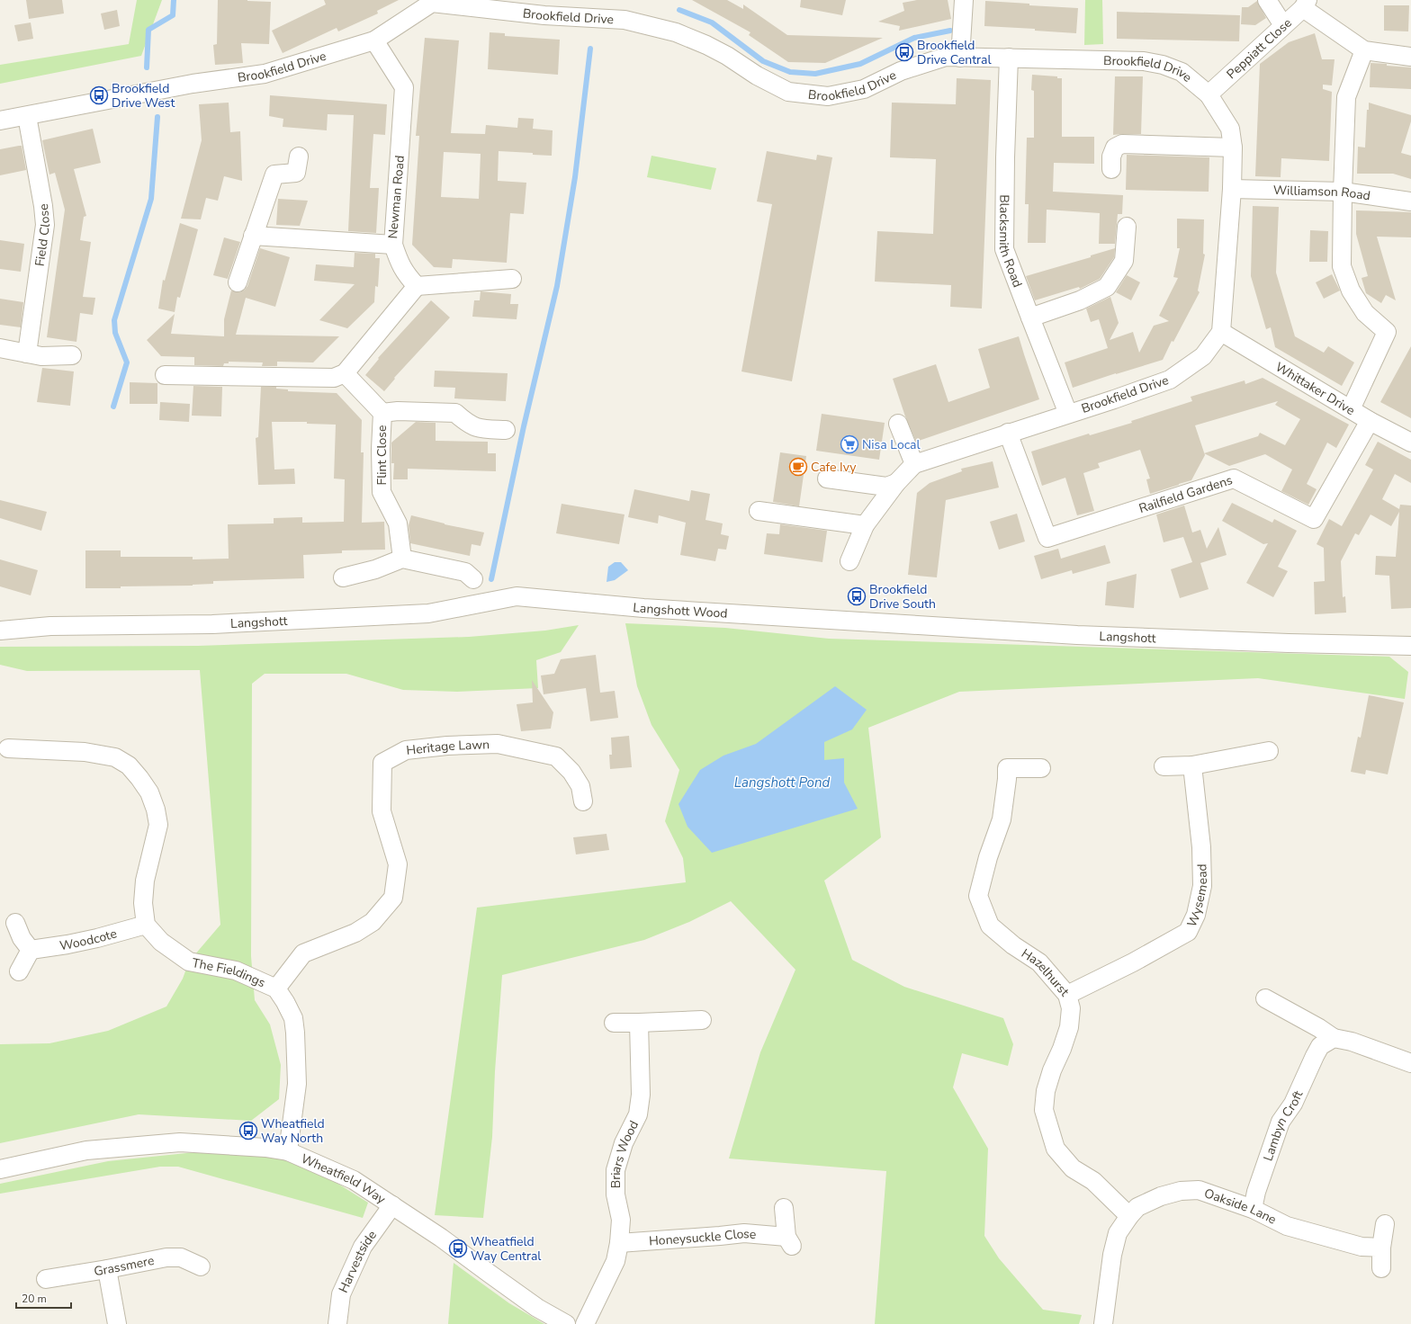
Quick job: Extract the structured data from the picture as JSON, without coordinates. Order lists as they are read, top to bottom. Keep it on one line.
{"streets":{"street":["Brookfield Drive","Peppiatt Close","Williamson Road","Newman Road","Field Close","Blacksmith Road","Whittaker Drive","Flint Close","Railfield Gardens","Langshott Wood","Langshott","Heritage Lawn","Wysemead","Woodcote","The Fieldings","Hazelhurst","Lambyn Croft","Briars Wood","Wheatfield Way","Oakside Lane","Honeysuckle Close","Harvestside","Grassmere"]},"crossings":[["Brookfield Drive","Peppiatt Close"],["Brookfield Drive","Williamson Road"],["Brookfield Drive","Newman Road"],["Brookfield Drive","Field Close"],["Brookfield Drive","Blacksmith Road"],["Brookfield Drive","Whittaker Drive"],["Brookfield Drive","Railfield Gardens"],["Whittaker Drive","Railfield Gardens"],["Langshott Wood","Langshott"],["Heritage Lawn","The Fieldings"],["Wysemead","Hazelhurst"],["Woodcote","The Fieldings"],["The Fieldings","Wheatfield Way"],["Hazelhurst","Oakside Lane"],["Lambyn Croft","Oakside Lane"],["Briars Wood","Honeysuckle Close"],["Wheatfield Way","Harvestside"]],"water":["Langshott Pond"],"places":{"bus stop":["Brookfield Drive Central","Brookfield Drive West","Brookfield Drive South","Wheatfield Way North","Wheatfield Way Central"],"supermarket":["Nisa Local"],"cafe":["Cafe Ivy"]},"scale_bar":"20 m"}
